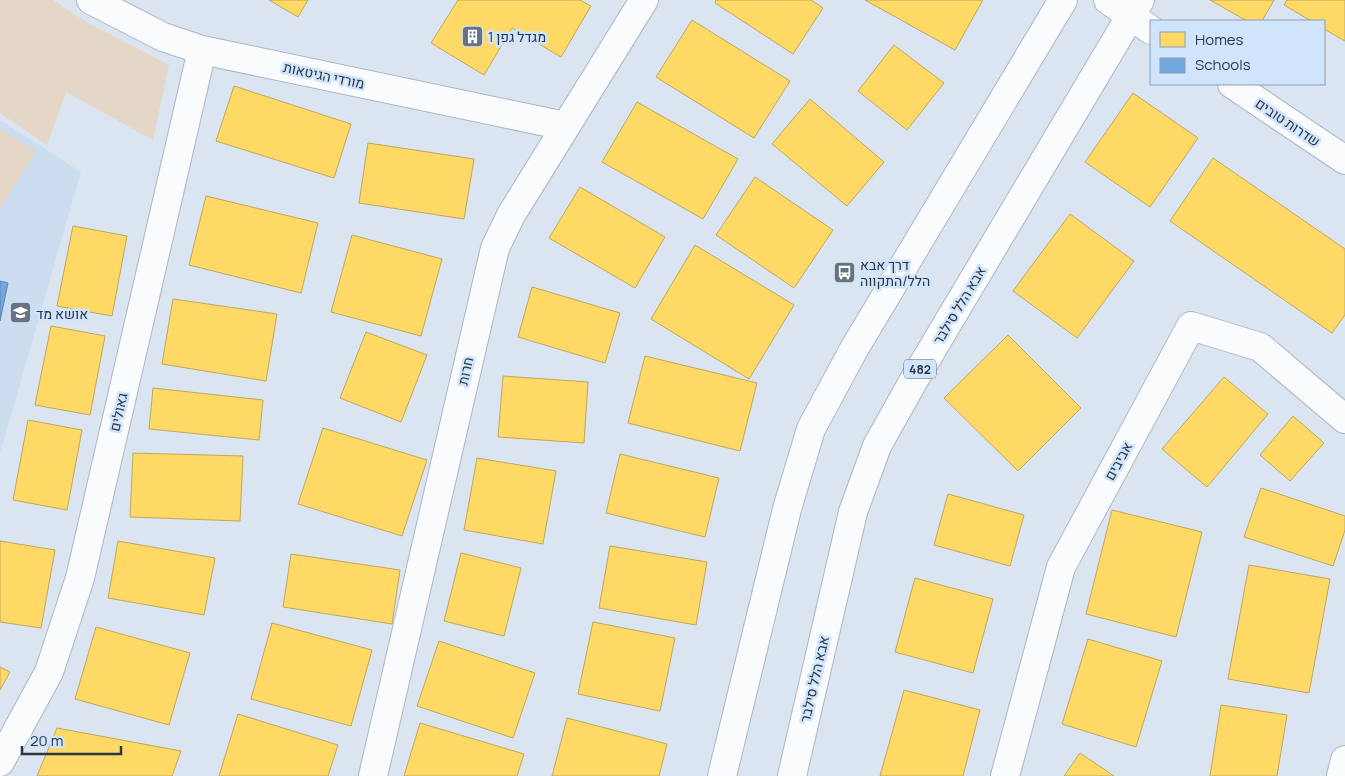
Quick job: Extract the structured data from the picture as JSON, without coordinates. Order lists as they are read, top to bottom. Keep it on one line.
{"streets":{"street":["מורדי הגיטאות","שדרות טובים","אבא הלל סילבר","482","חרות","גאולים","אביבים"]},"crossings":[["מורדי הגיטאות","חרות"],["מורדי הגיטאות","גאולים"]],"places":{"building":["מגדל גפן 1"],"bus stop":["דרך אבא הלל/התקווה"],"school or university":["אושא מד"]},"legend":["Homes","Schools"],"scale_bar":"20 m"}
